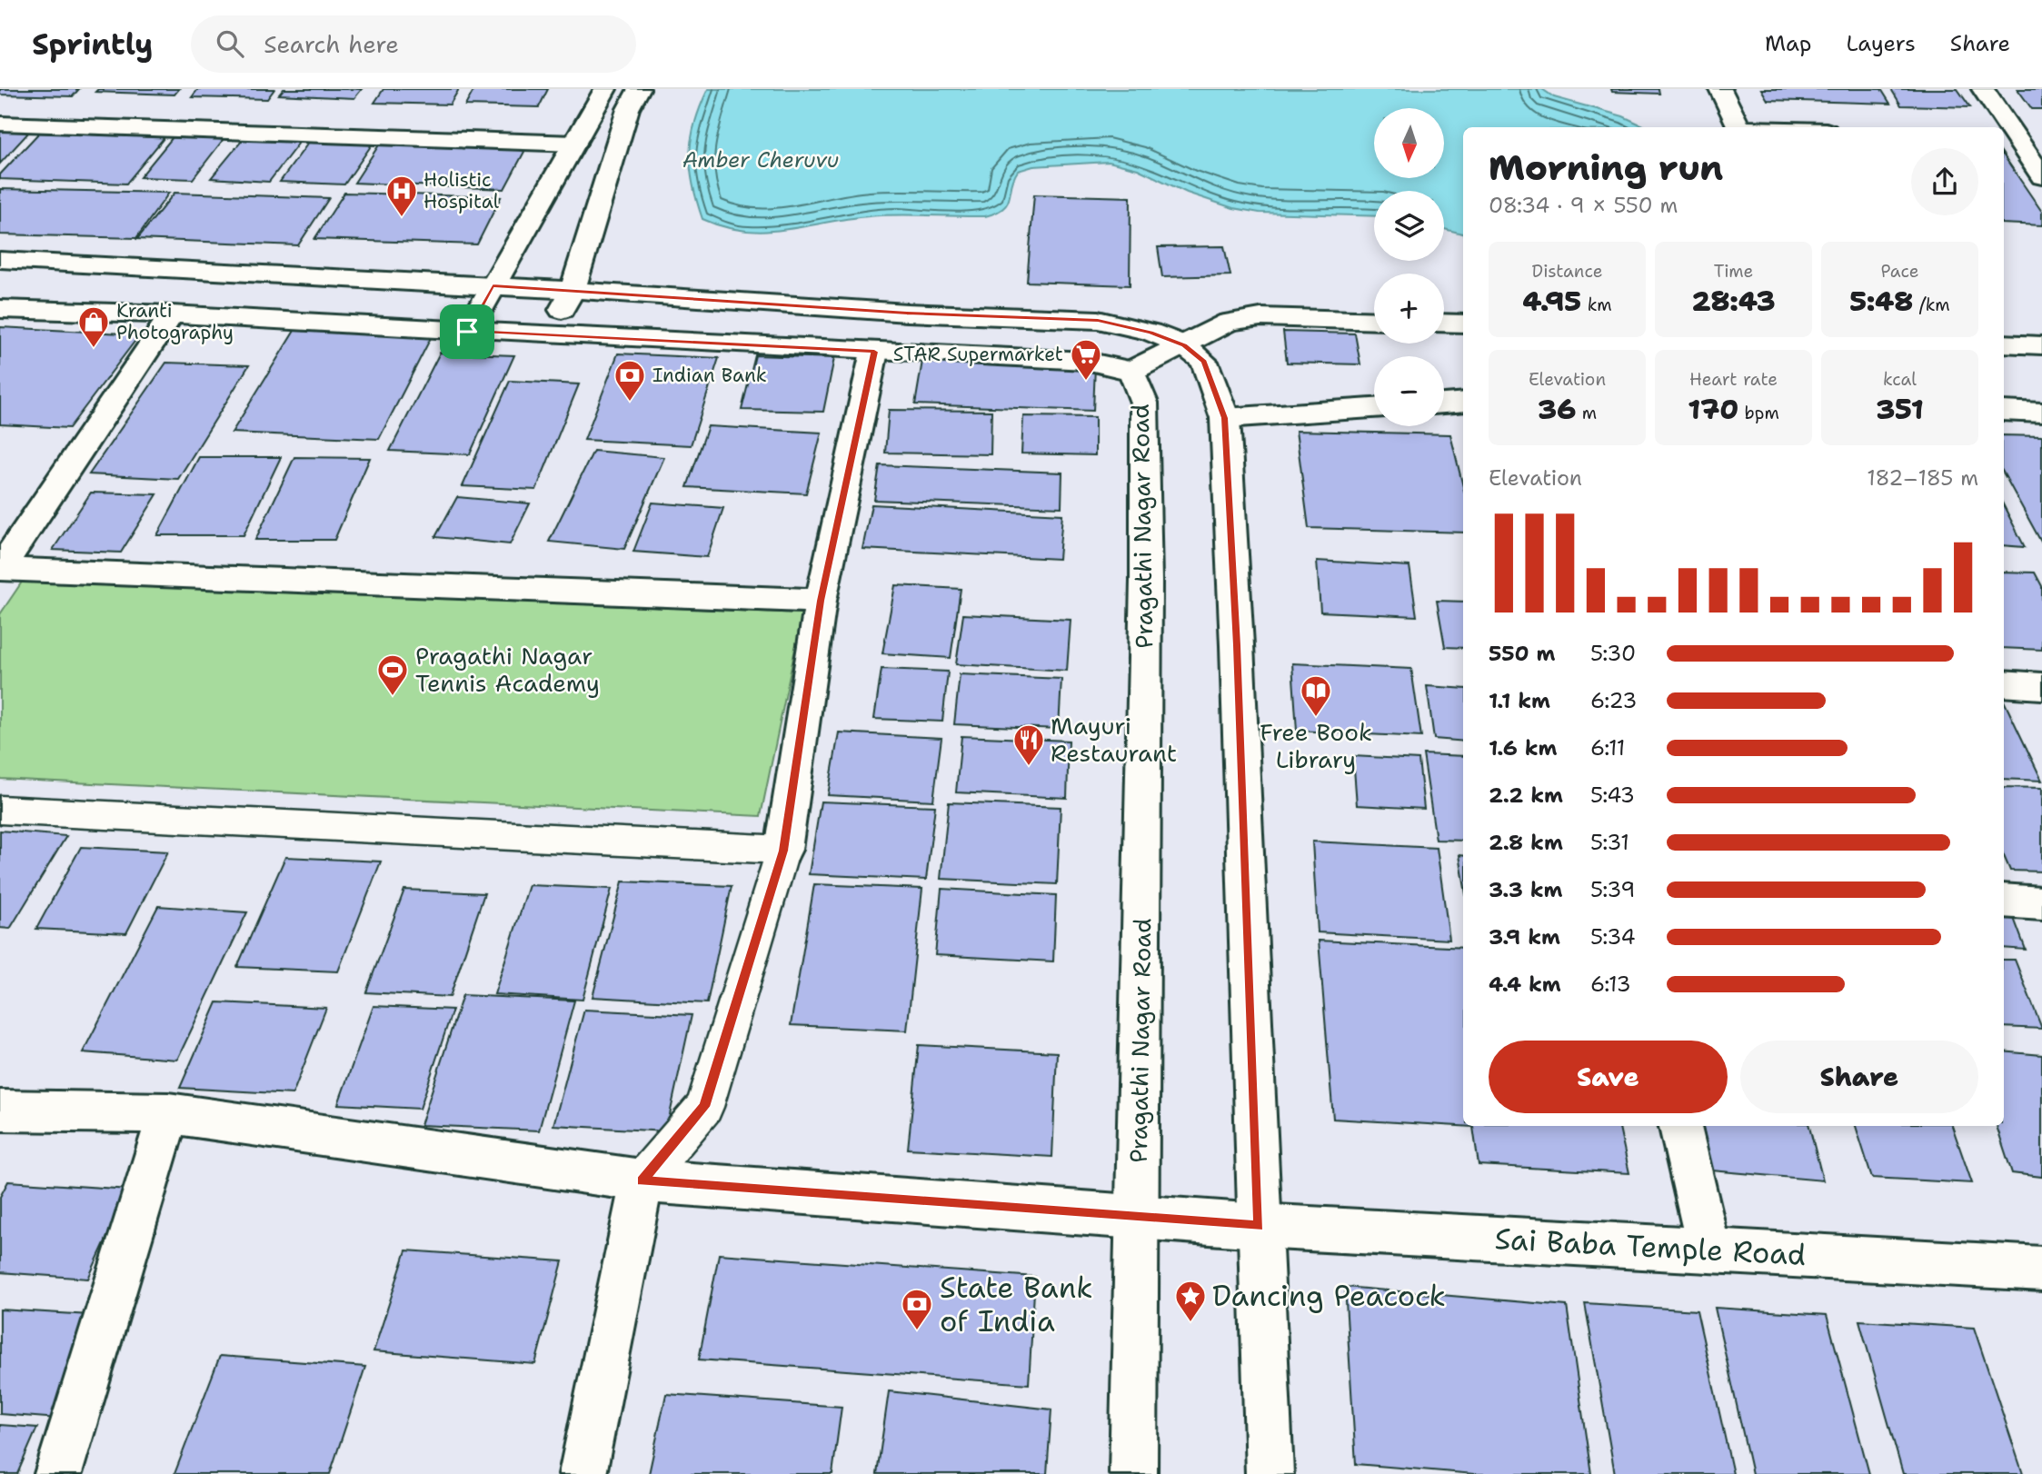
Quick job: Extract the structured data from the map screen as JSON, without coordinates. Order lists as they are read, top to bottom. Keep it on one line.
{"streets":{"street":["Pragathi Nagar Road","Sai Baba Temple Road"]},"crossings":[["Pragathi Nagar Road","Sai Baba Temple Road"]],"water":["Amber Cheruvu"],"places":{"hospital":["Holistic Hospital"],"shop":["Kranti Photography"],"supermarket":["STAR Supermarket"],"bank":["Indian Bank","State Bank of India"],"sports":["Pragathi Nagar Tennis Academy"],"library":["Free Book Library"],"restaurant":["Mayuri Restaurant"],"place":["Dancing Peacock"]},"north":"bottom","page":{"header":"Sprintly","search":"Search here","nav":["Map","Layers","Share"],"map_buttons":["+","−"],"heading":["Morning run","08:34 · 9 × 550 m"],"stats":[["Distance","4.95 km"],["Time","28:43"],["Pace","5:48 /km"],["Elevation","36 m"],["Heart rate","170 bpm"],["kcal","351"]],"chart":["Elevation","182–185 m"],"list":[{"name":"550 m","note":"5:30"},{"name":"1.1 km","note":"6:23"},{"name":"1.6 km","note":"6:11"},{"name":"2.2 km","note":"5:43"},{"name":"2.8 km","note":"5:31"},{"name":"3.3 km","note":"5:39"},{"name":"3.9 km","note":"5:34"},{"name":"4.4 km","note":"6:13"}],"buttons":["Save","Share"]}}
